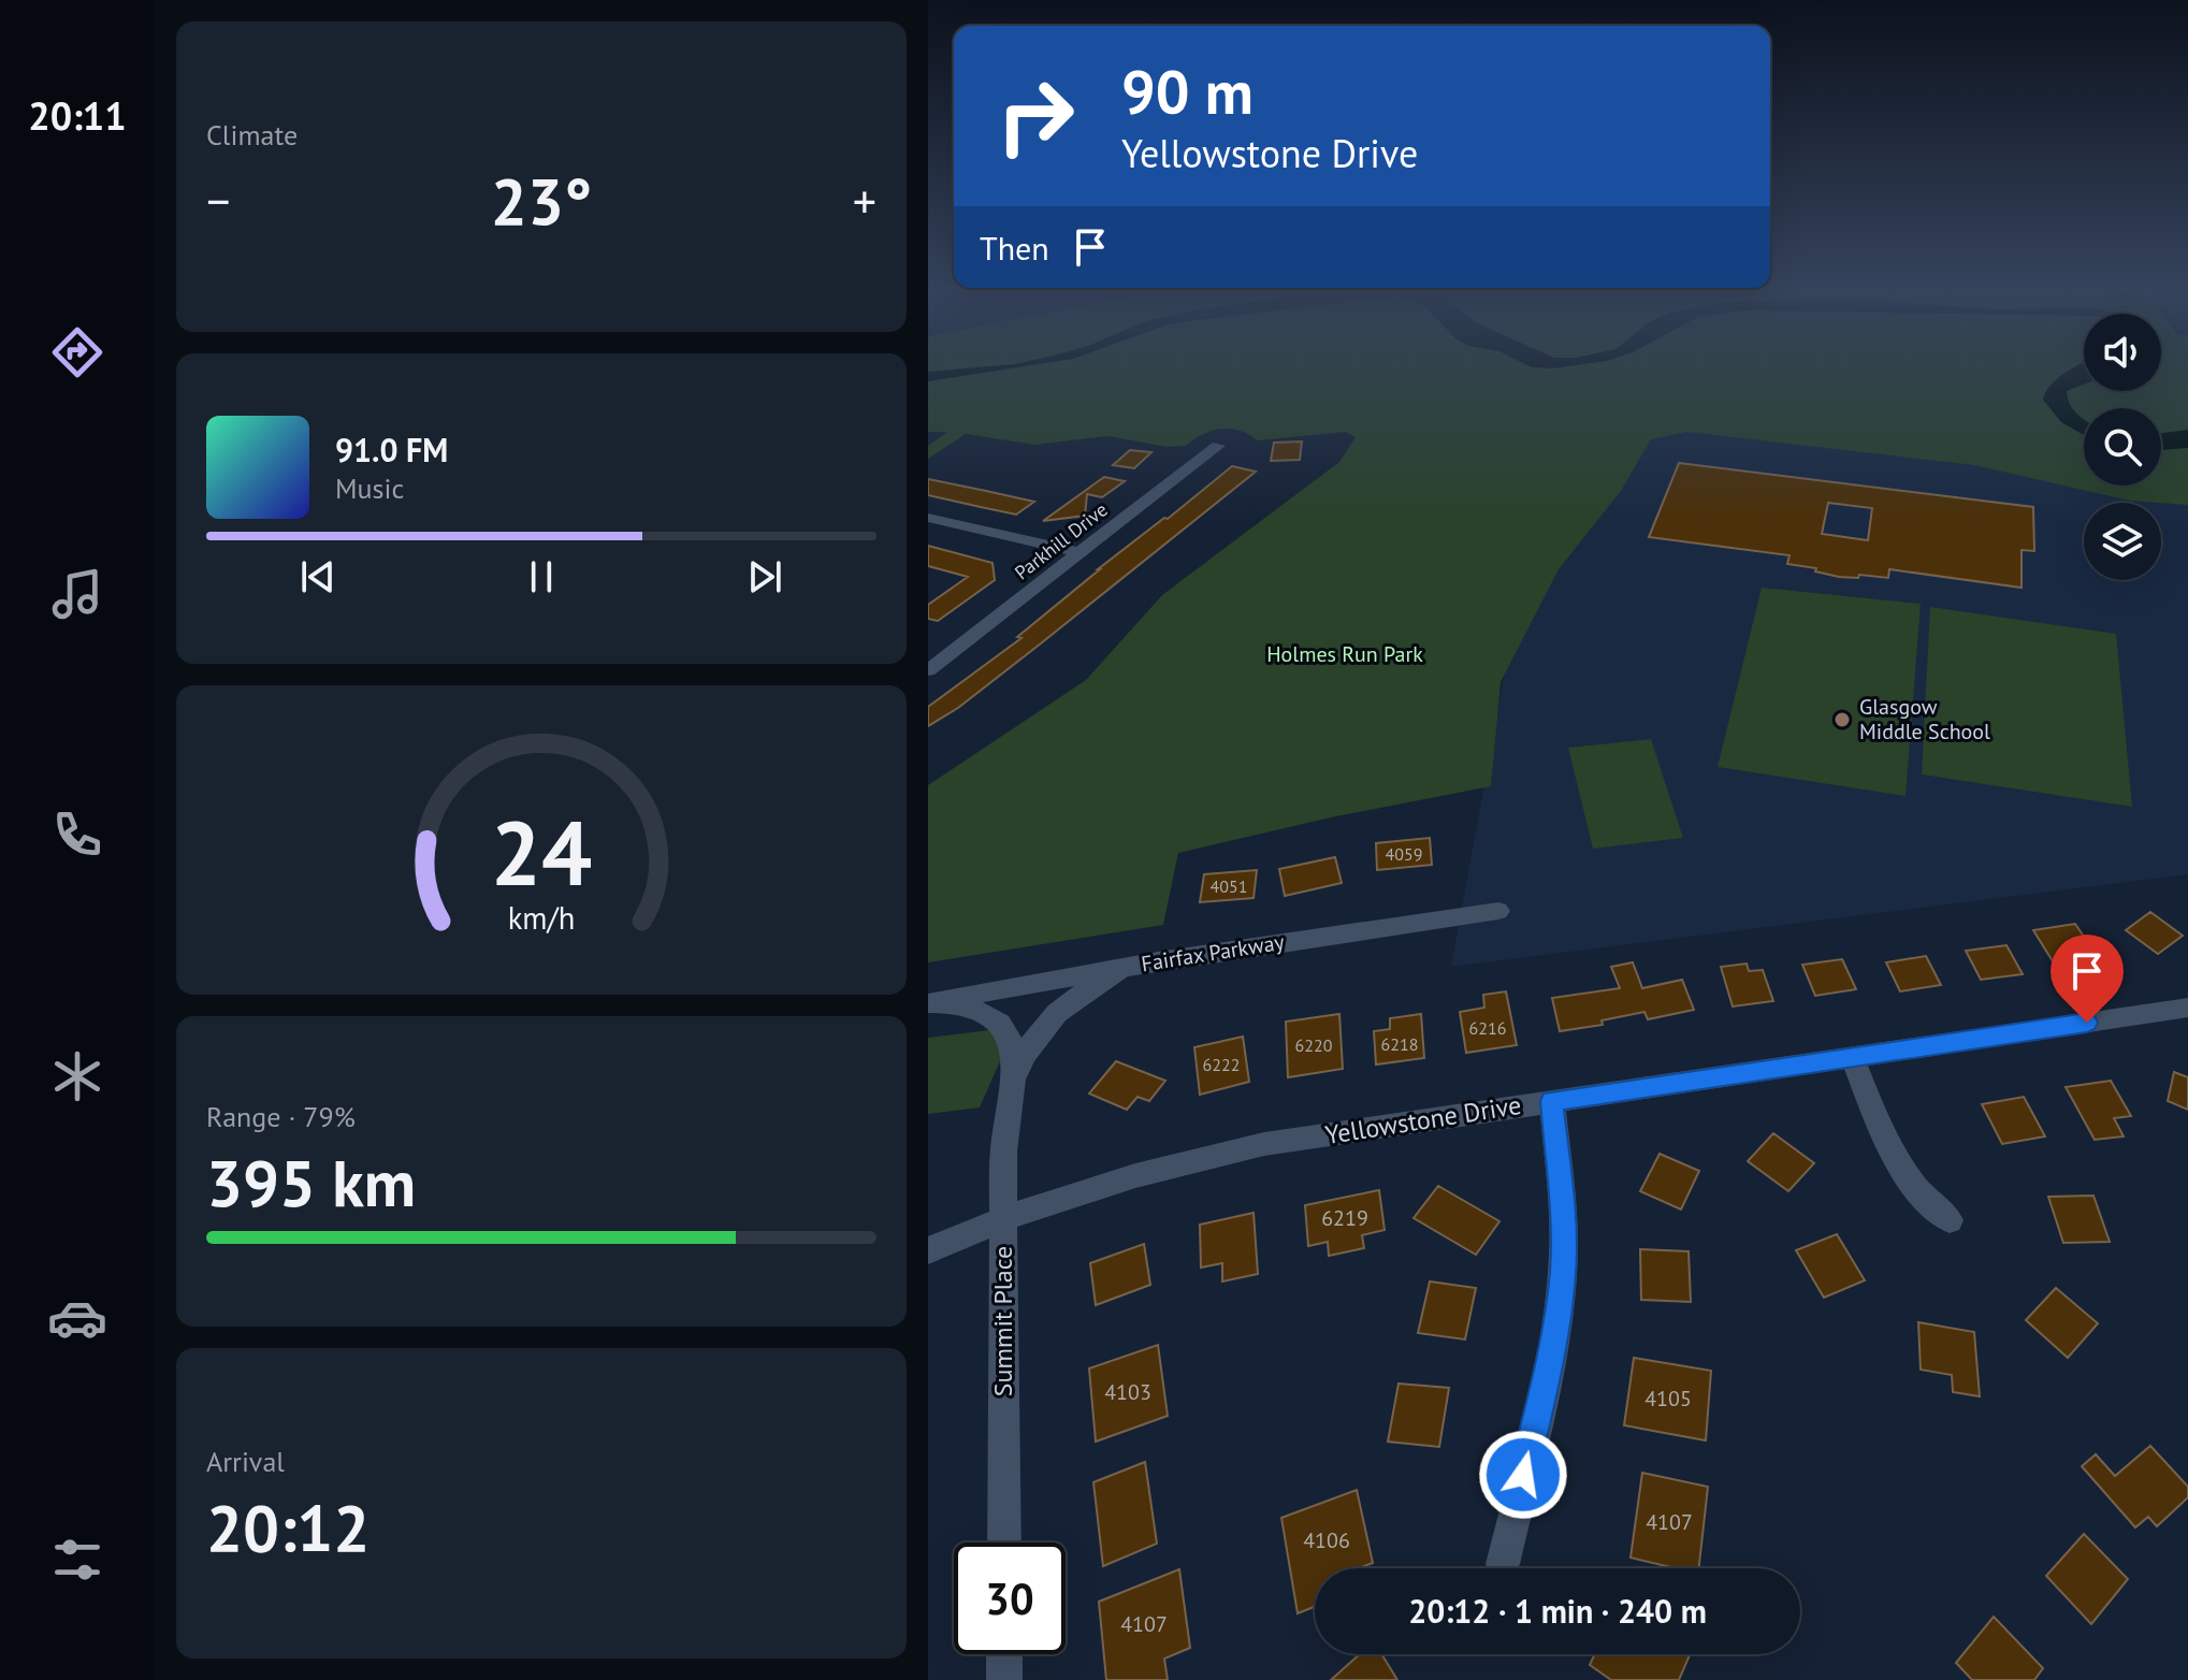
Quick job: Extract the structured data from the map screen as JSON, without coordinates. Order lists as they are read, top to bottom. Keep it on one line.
{"streets":{"street":["Parkhill Drive","Fairfax Parkway","Yellowstone Drive","Summit Place"]},"crossings":[["Fairfax Parkway","Summit Place"],["Yellowstone Drive","Summit Place"]],"parks":["Holmes Run Park"],"places":["Glasgow Middle School"],"house_numbers":["4059","4051","6216","6218","6220","6222","6219","4103","4105","4107","4106","4107"],"page":{"tabs":"20:11","tile":["Climate",["Range · 79%","395 km"],["Arrival","20:12"]],"turn":["90 m","Yellowstone Drive"],"heat":["−","23°","+"],"then":"Then","song":["91.0 FM","Music"],"limit":"30","trip":"20:12 · 1 min · 240 m","gauge":["24","km/h"]}}
